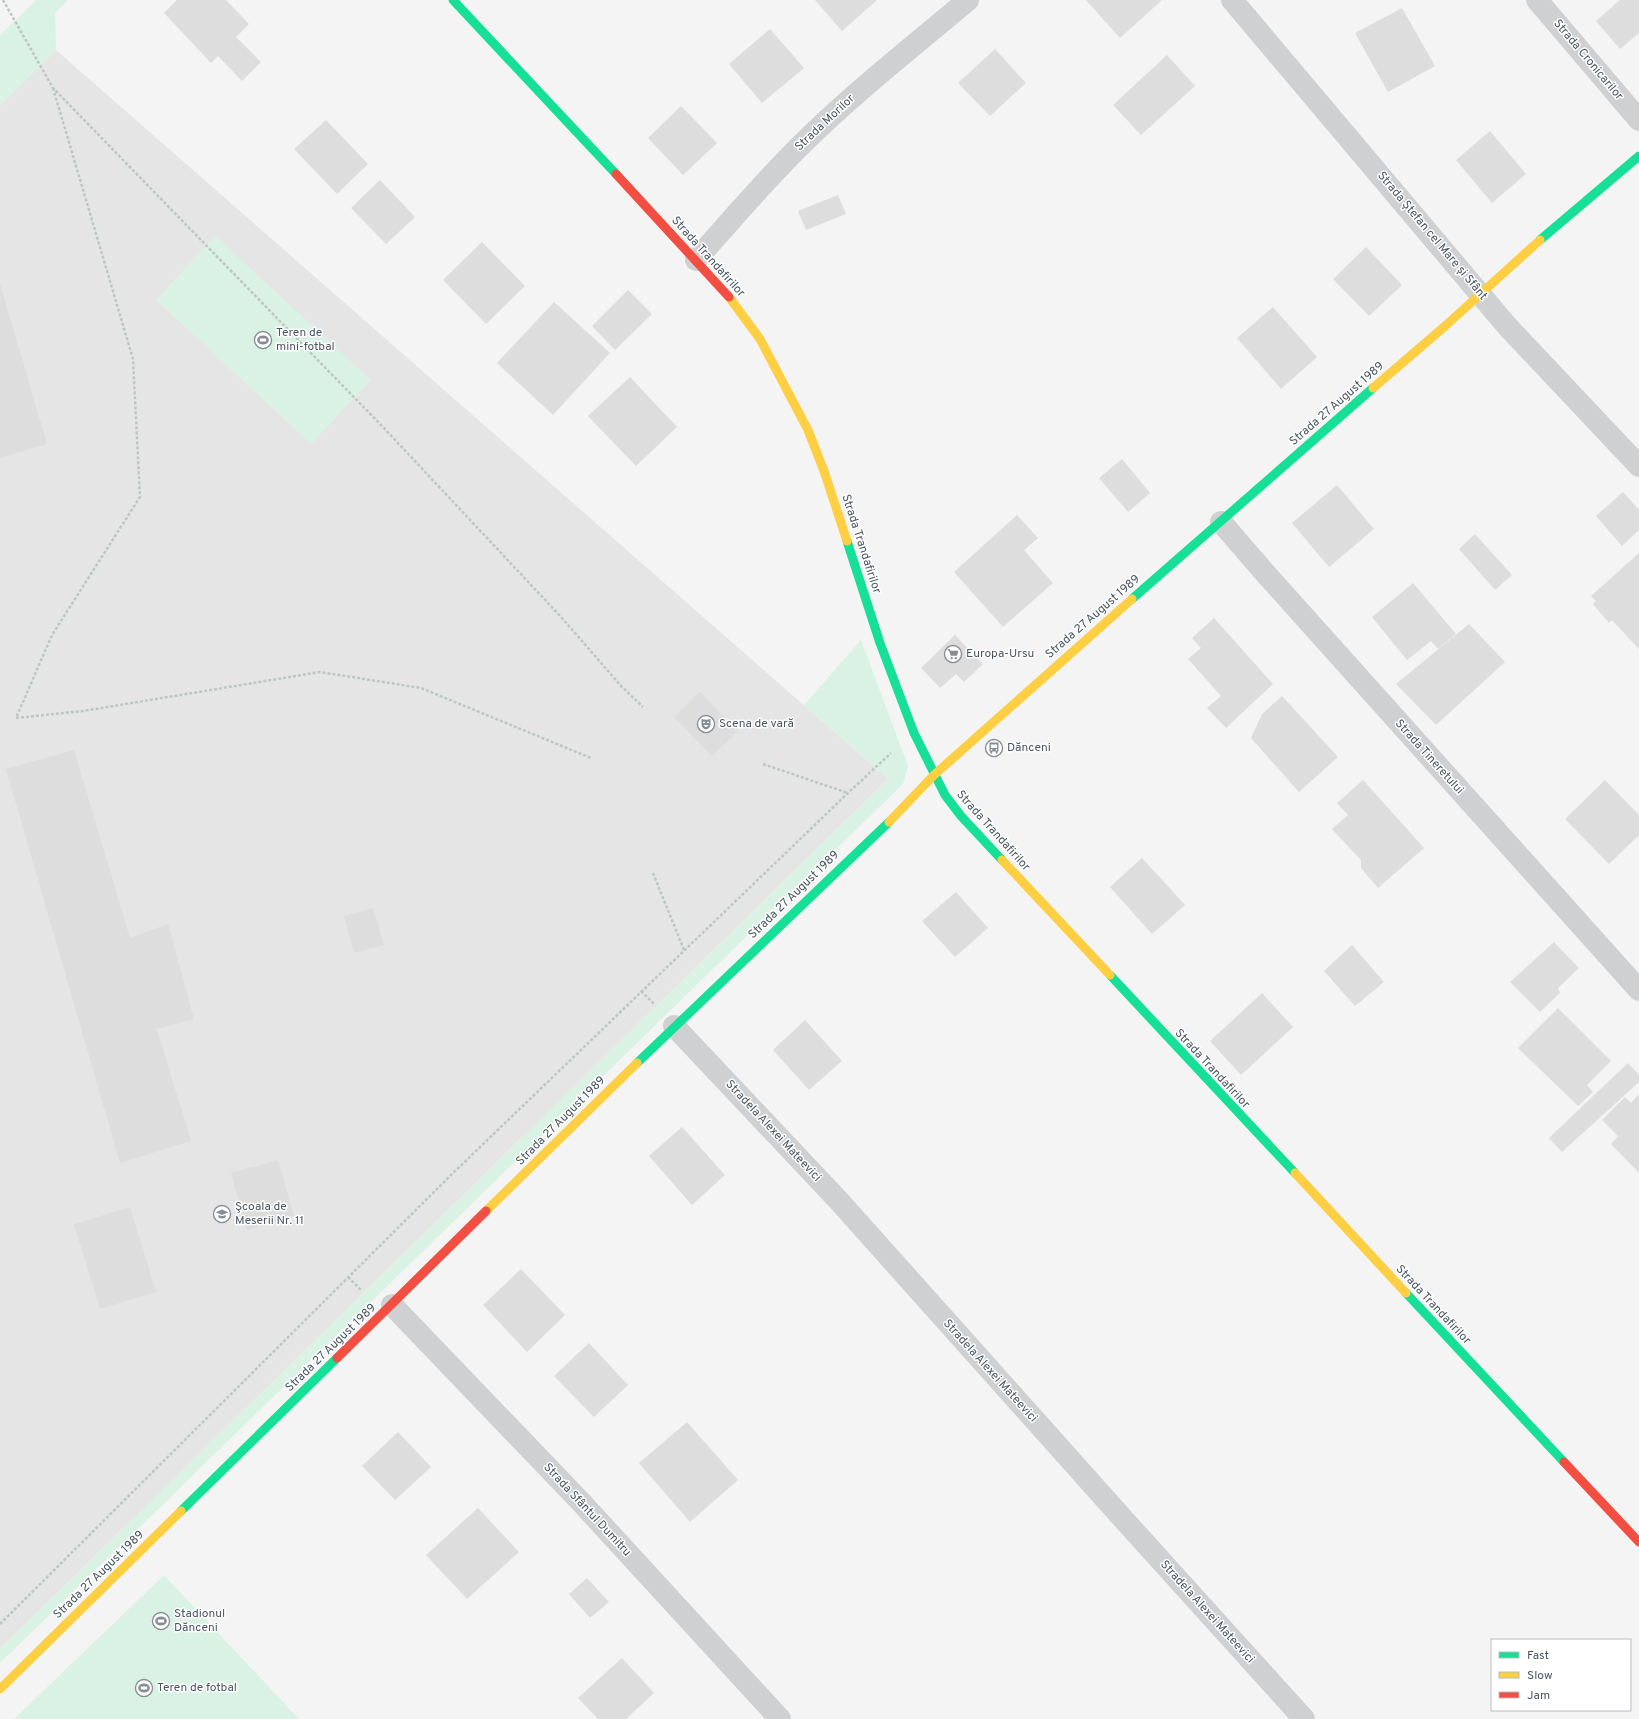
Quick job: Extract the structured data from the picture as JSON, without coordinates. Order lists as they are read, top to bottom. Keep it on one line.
{"streets":{"street":["Strada Cronicarilor","Strada Morilor","Strada Ștefan cel Mare și Sfânt","Strada Trandafirilor","Strada 27 August 1989","Strada Tineretului","Stradela Alexei Mateevici","Strada Sfântul Dumitru"]},"crossings":[["Strada Morilor","Strada Trandafirilor"],["Strada Ștefan cel Mare și Sfânt","Strada 27 August 1989"],["Strada Trandafirilor","Strada 27 August 1989"],["Strada 27 August 1989","Strada Tineretului"],["Strada 27 August 1989","Stradela Alexei Mateevici"],["Strada 27 August 1989","Strada Sfântul Dumitru"]],"places":{"sports":["Teren de mini-fotbal","Stadionul Dănceni","Teren de fotbal"],"supermarket":["Europa-Ursu"],"theatre":["Scena de vară"],"bus stop":["Dănceni"],"school or university":["Şcoala de Meserii Nr. 11"]},"legend":["Fast","Slow","Jam"]}
